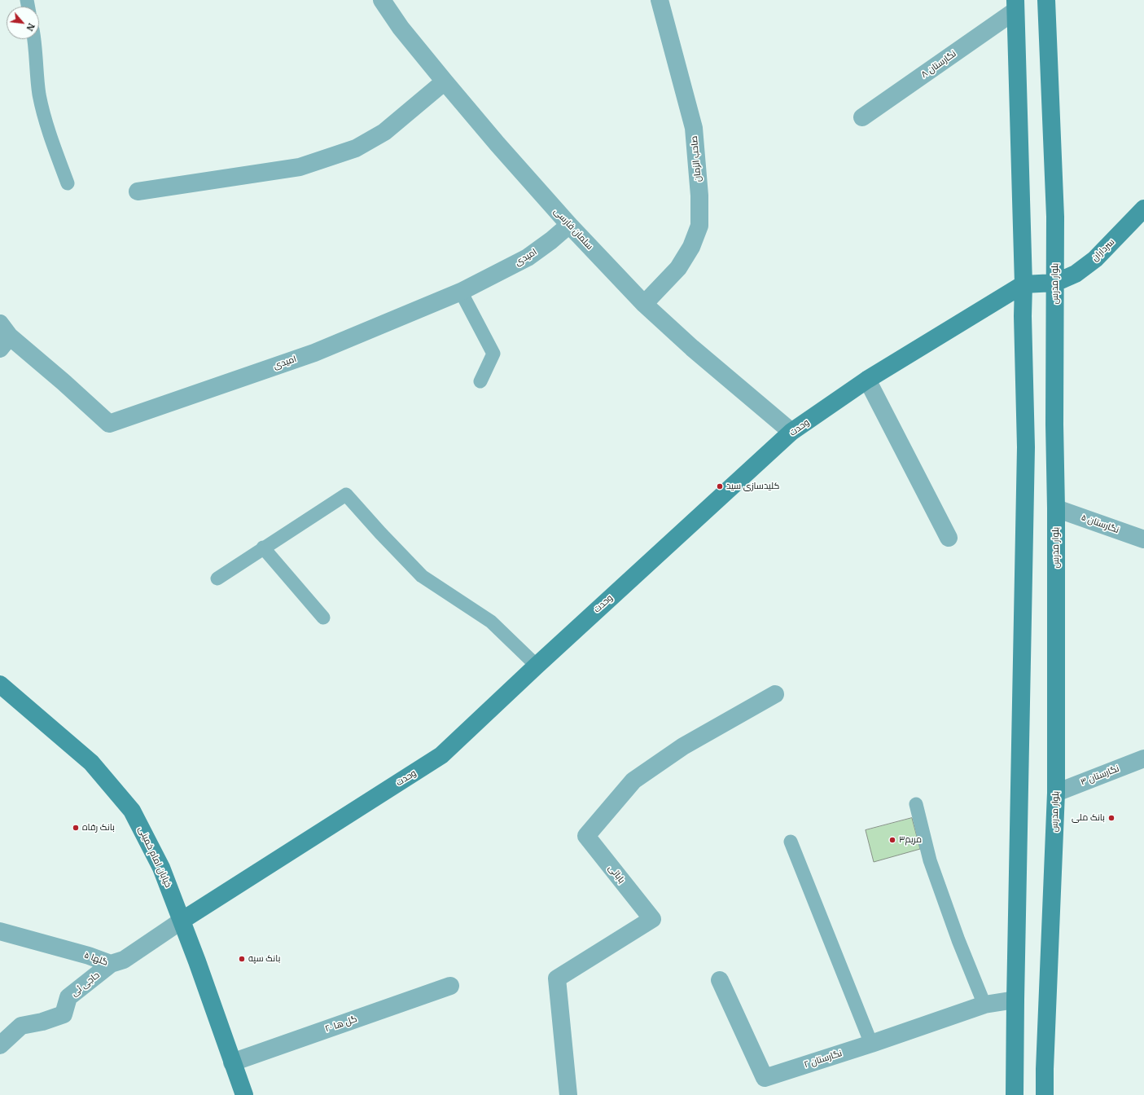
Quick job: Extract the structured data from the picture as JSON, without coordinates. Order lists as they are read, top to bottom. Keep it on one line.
{"streets":{"main road":["سرداران","بلوار مدرس","وحدت","خیابان امام خمینی"],"street":["نگارستان ۸","صاحب الزمان","سلمان فارسی","امیدی","نگارستان ۵","نگارستان ۳","بابائی","گلها ۵","حاجی ئی","گل ها ۲۰","نگارستان ۲"]},"crossings":[["صاحب الزمان","سلمان فارسی"],["سلمان فارسی","امیدی"],["سلمان فارسی","وحدت"],["سرداران","بلوار مدرس"],["بلوار مدرس","نگارستان ۵"],["بلوار مدرس","نگارستان ۳"],["وحدت","خیابان امام خمینی"],["وحدت","گلها ۵"],["خیابان امام خمینی","گلها ۵"],["خیابان امام خمینی","گل ها ۲۰"],["گلها ۵","حاجی ئی"]],"places":["کلیدسازی سید","بانک ملی","بانک رفاه","مریم۳","بانک سپه"],"north":"bottom right"}
